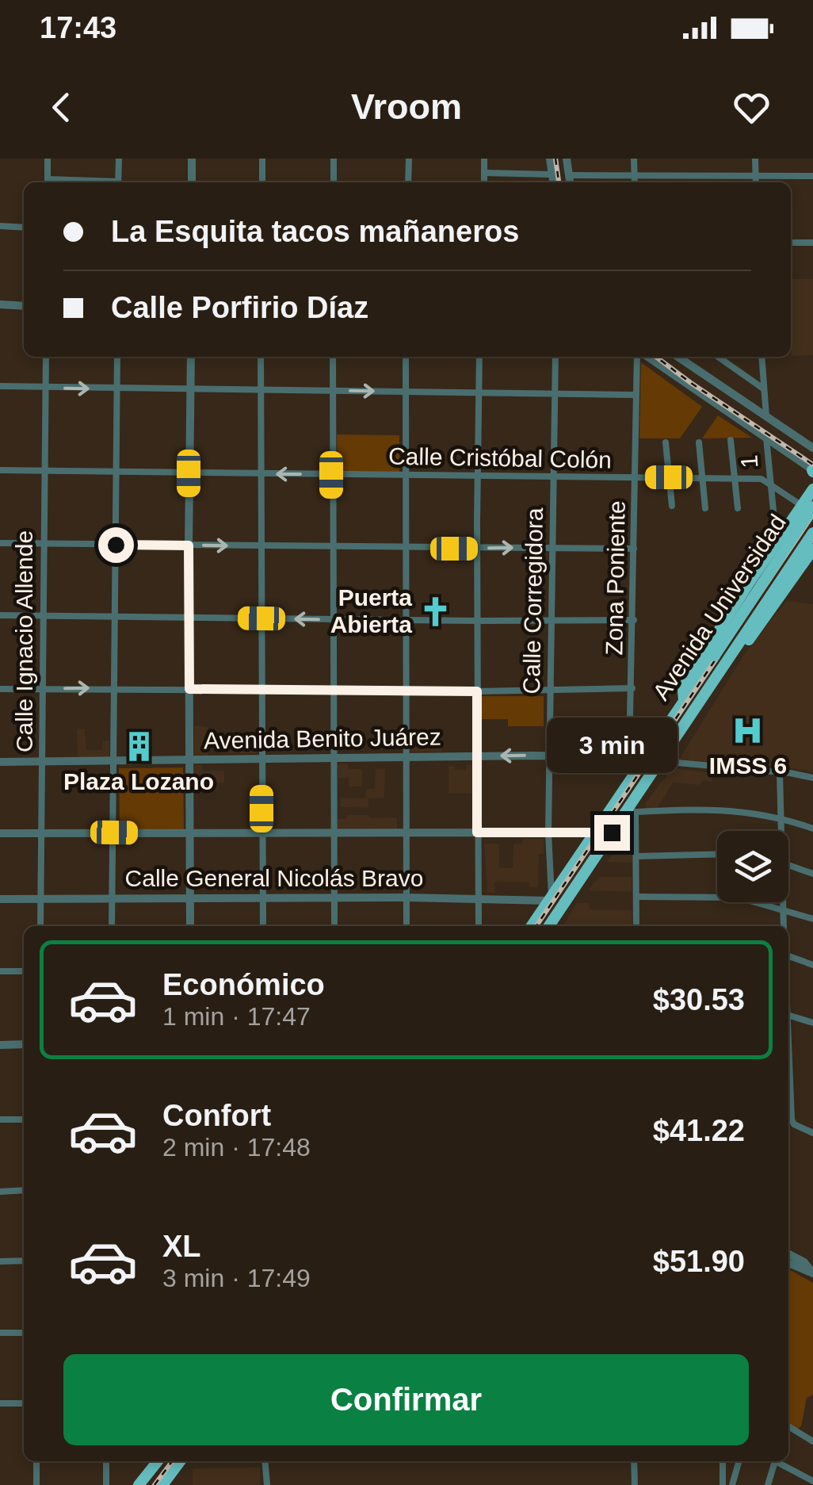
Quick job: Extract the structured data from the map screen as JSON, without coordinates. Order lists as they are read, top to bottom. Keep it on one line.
{"streets":{"highway":["Avenida Universidad"],"street":["Calle Cristóbal Colón","1","Zona Poniente","Calle Corregidora","Calle Ignacio Allende","Avenida Benito Juárez","Calle General Nicolás Bravo"]},"crossings":[["Calle Cristóbal Colón","1"],["Calle Cristóbal Colón","Zona Poniente"],["Calle Cristóbal Colón","Calle Corregidora"],["Calle Cristóbal Colón","Avenida Universidad"],["Calle Cristóbal Colón","Calle Ignacio Allende"],["Zona Poniente","Avenida Benito Juárez"],["Calle Corregidora","Avenida Universidad"],["Calle Corregidora","Avenida Benito Juárez"],["Calle Corregidora","Calle General Nicolás Bravo"],["Avenida Universidad","Avenida Benito Juárez"],["Avenida Universidad","Calle General Nicolás Bravo"],["Calle Ignacio Allende","Avenida Benito Juárez"],["Calle Ignacio Allende","Calle General Nicolás Bravo"]],"places":{"church":["Puerta Abierta"],"hospital":["IMSS 6"],"building":["Plaza Lozano"]},"page":{"status":"17:43","header":"Vroom","banner":["La Esquita tacos mañaneros","Calle Porfirio Díaz"],"bubble":"3 min","list":[{"name":"Económico","note":"1 min · 17:47","value":"$30.53"},{"name":"Confort","note":"2 min · 17:48","value":"$41.22"},{"name":"XL","note":"3 min · 17:49","value":"$51.90"}],"buttons":"Confirmar"}}
